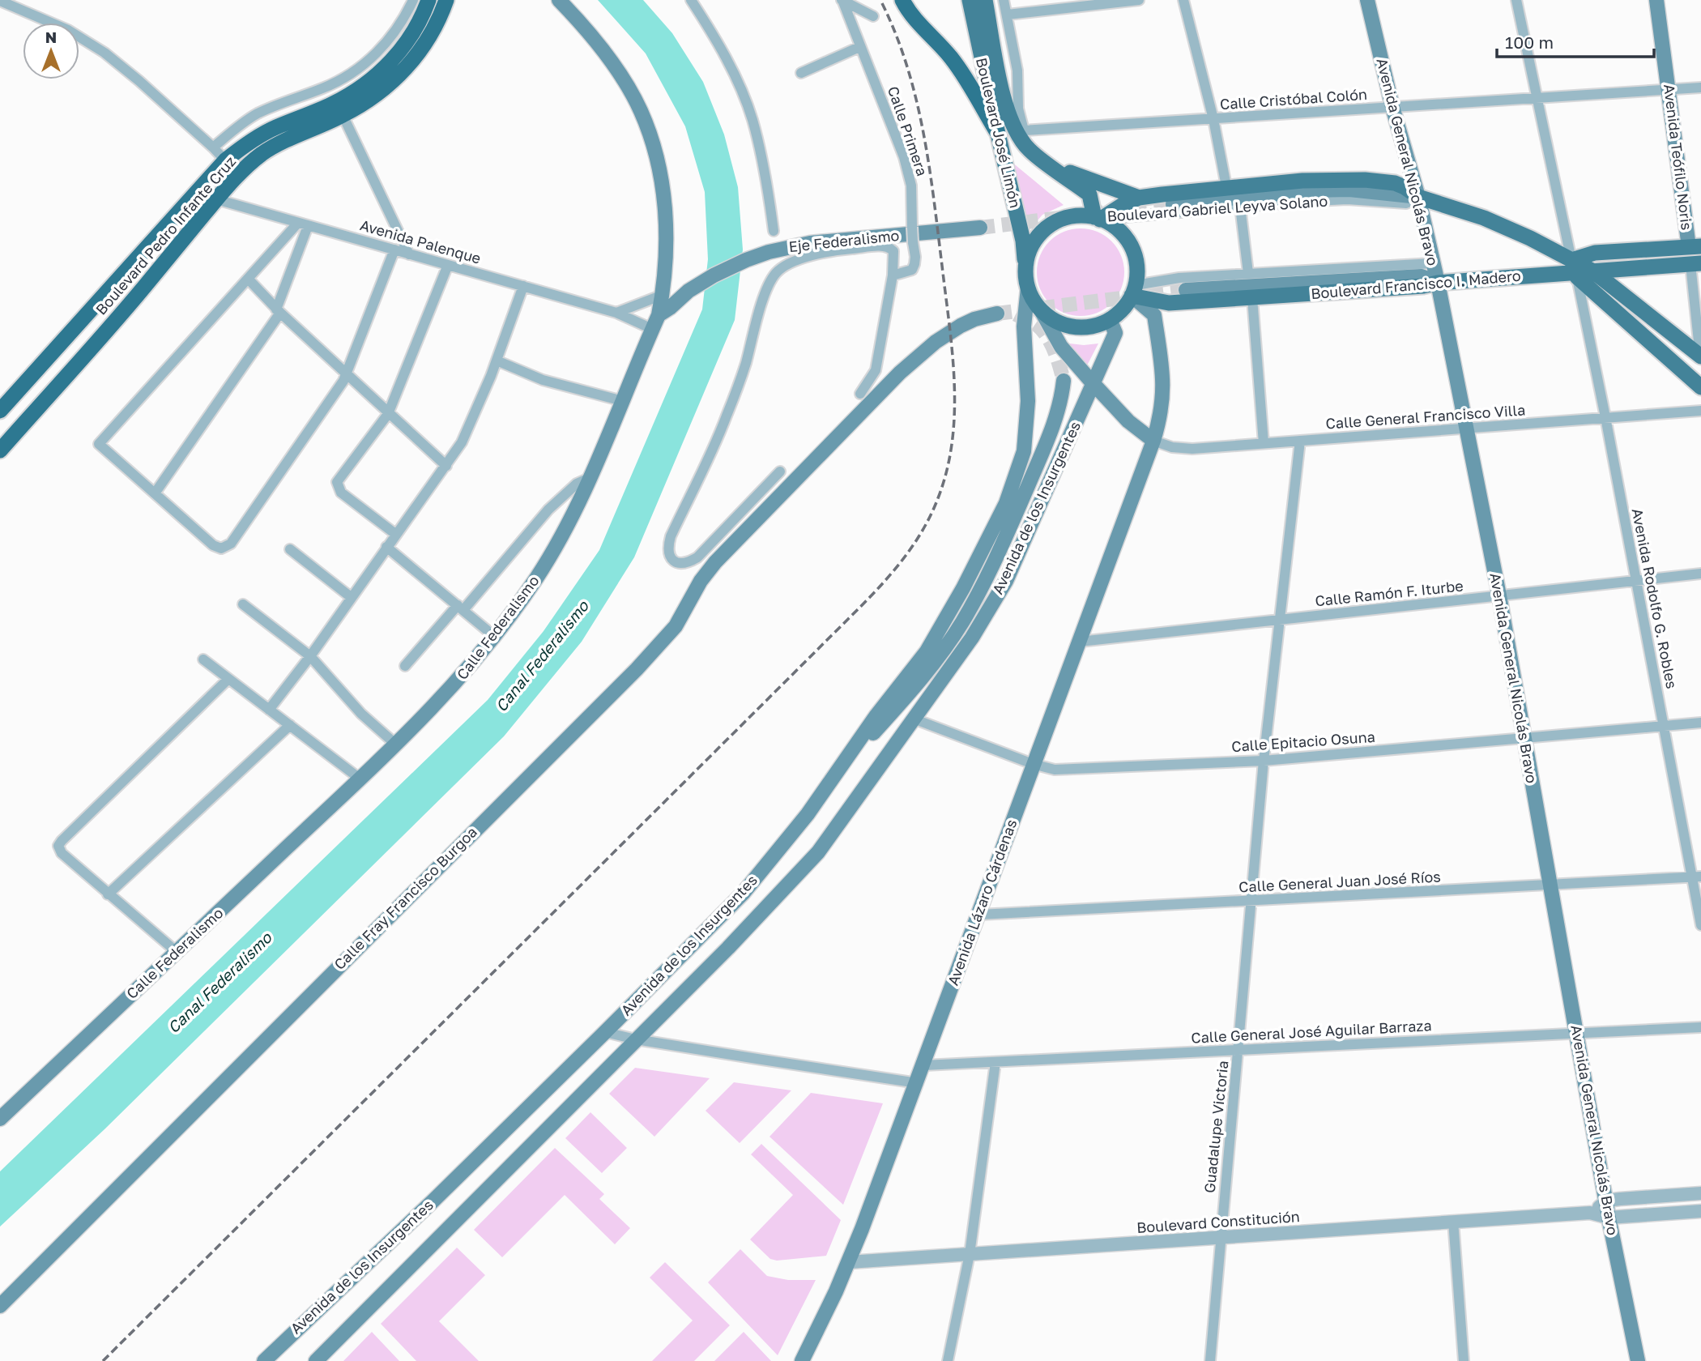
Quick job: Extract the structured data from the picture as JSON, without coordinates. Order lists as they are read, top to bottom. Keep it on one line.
{"streets":{"highway":["Boulevard Pedro Infante Cruz"],"main road":["Boulevard José Limón","Avenida Teófilo Noris","Avenida General Nicolás Bravo","Boulevard Gabriel Leyva Solano","Eje Federalismo","Boulevard Francisco I. Madero","Avenida de los Insurgentes","Calle Federalismo","Calle Fray Francisco Burgoa","Avenida Lázaro Cárdenas"],"street":["Calle Cristóbal Colón","Calle Primera","Avenida Palenque","Calle General Francisco Villa","Calle Ramón F. Iturbe","Avenida Rodolfo G. Robles","Calle Epitacio Osuna","Calle General Juan José Ríos","Calle General José Aguilar Barraza","Guadalupe Victoria","Boulevard Constitución"]},"crossings":[["Calle Cristóbal Colón","Boulevard José Limón"],["Calle Cristóbal Colón","Avenida Teófilo Noris"],["Calle Cristóbal Colón","Avenida General Nicolás Bravo"],["Calle Cristóbal Colón","Avenida Rodolfo G. Robles"],["Boulevard José Limón","Boulevard Gabriel Leyva Solano"],["Boulevard José Limón","Boulevard Francisco I. Madero"],["Boulevard José Limón","Avenida de los Insurgentes"],["Boulevard José Limón","Avenida Lázaro Cárdenas"],["Avenida Teófilo Noris","Boulevard Francisco I. Madero"],["Avenida General Nicolás Bravo","Boulevard Gabriel Leyva Solano"],["Avenida General Nicolás Bravo","Boulevard Francisco I. Madero"],["Avenida General Nicolás Bravo","Calle General Francisco Villa"],["Avenida General Nicolás Bravo","Calle Ramón F. Iturbe"],["Avenida General Nicolás Bravo","Calle Epitacio Osuna"],["Avenida General Nicolás Bravo","Calle General Juan José Ríos"],["Avenida General Nicolás Bravo","Calle General José Aguilar Barraza"],["Avenida General Nicolás Bravo","Boulevard Constitución"],["Boulevard Gabriel Leyva Solano","Boulevard Francisco I. Madero"],["Boulevard Gabriel Leyva Solano","Avenida de los Insurgentes"],["Boulevard Gabriel Leyva Solano","Avenida Rodolfo G. Robles"],["Boulevard Gabriel Leyva Solano","Avenida Lázaro Cárdenas"],["Boulevard Pedro Infante Cruz","Avenida Palenque"],["Eje Federalismo","Calle Federalismo"],["Avenida Palenque","Calle Federalismo"],["Boulevard Francisco I. Madero","Avenida de los Insurgentes"],["Boulevard Francisco I. Madero","Avenida Rodolfo G. Robles"],["Boulevard Francisco I. Madero","Avenida Lázaro Cárdenas"],["Calle General Francisco Villa","Avenida Rodolfo G. Robles"],["Calle General Francisco Villa","Avenida Lázaro Cárdenas"],["Calle General Francisco Villa","Guadalupe Victoria"],["Avenida de los Insurgentes","Calle Epitacio Osuna"],["Avenida de los Insurgentes","Avenida Lázaro Cárdenas"],["Calle Ramón F. Iturbe","Avenida Rodolfo G. Robles"],["Calle Ramón F. Iturbe","Avenida Lázaro Cárdenas"],["Calle Ramón F. Iturbe","Guadalupe Victoria"],["Avenida Rodolfo G. Robles","Calle Epitacio Osuna"],["Avenida Rodolfo G. Robles","Calle General Juan José Ríos"],["Calle Epitacio Osuna","Avenida Lázaro Cárdenas"],["Calle Epitacio Osuna","Guadalupe Victoria"],["Calle General Juan José Ríos","Avenida Lázaro Cárdenas"],["Calle General Juan José Ríos","Guadalupe Victoria"],["Avenida Lázaro Cárdenas","Calle General José Aguilar Barraza"],["Avenida Lázaro Cárdenas","Boulevard Constitución"],["Calle General José Aguilar Barraza","Guadalupe Victoria"],["Guadalupe Victoria","Boulevard Constitución"]],"water":["Canal Federalismo"],"scale_bar":"100 m","north":"top"}
